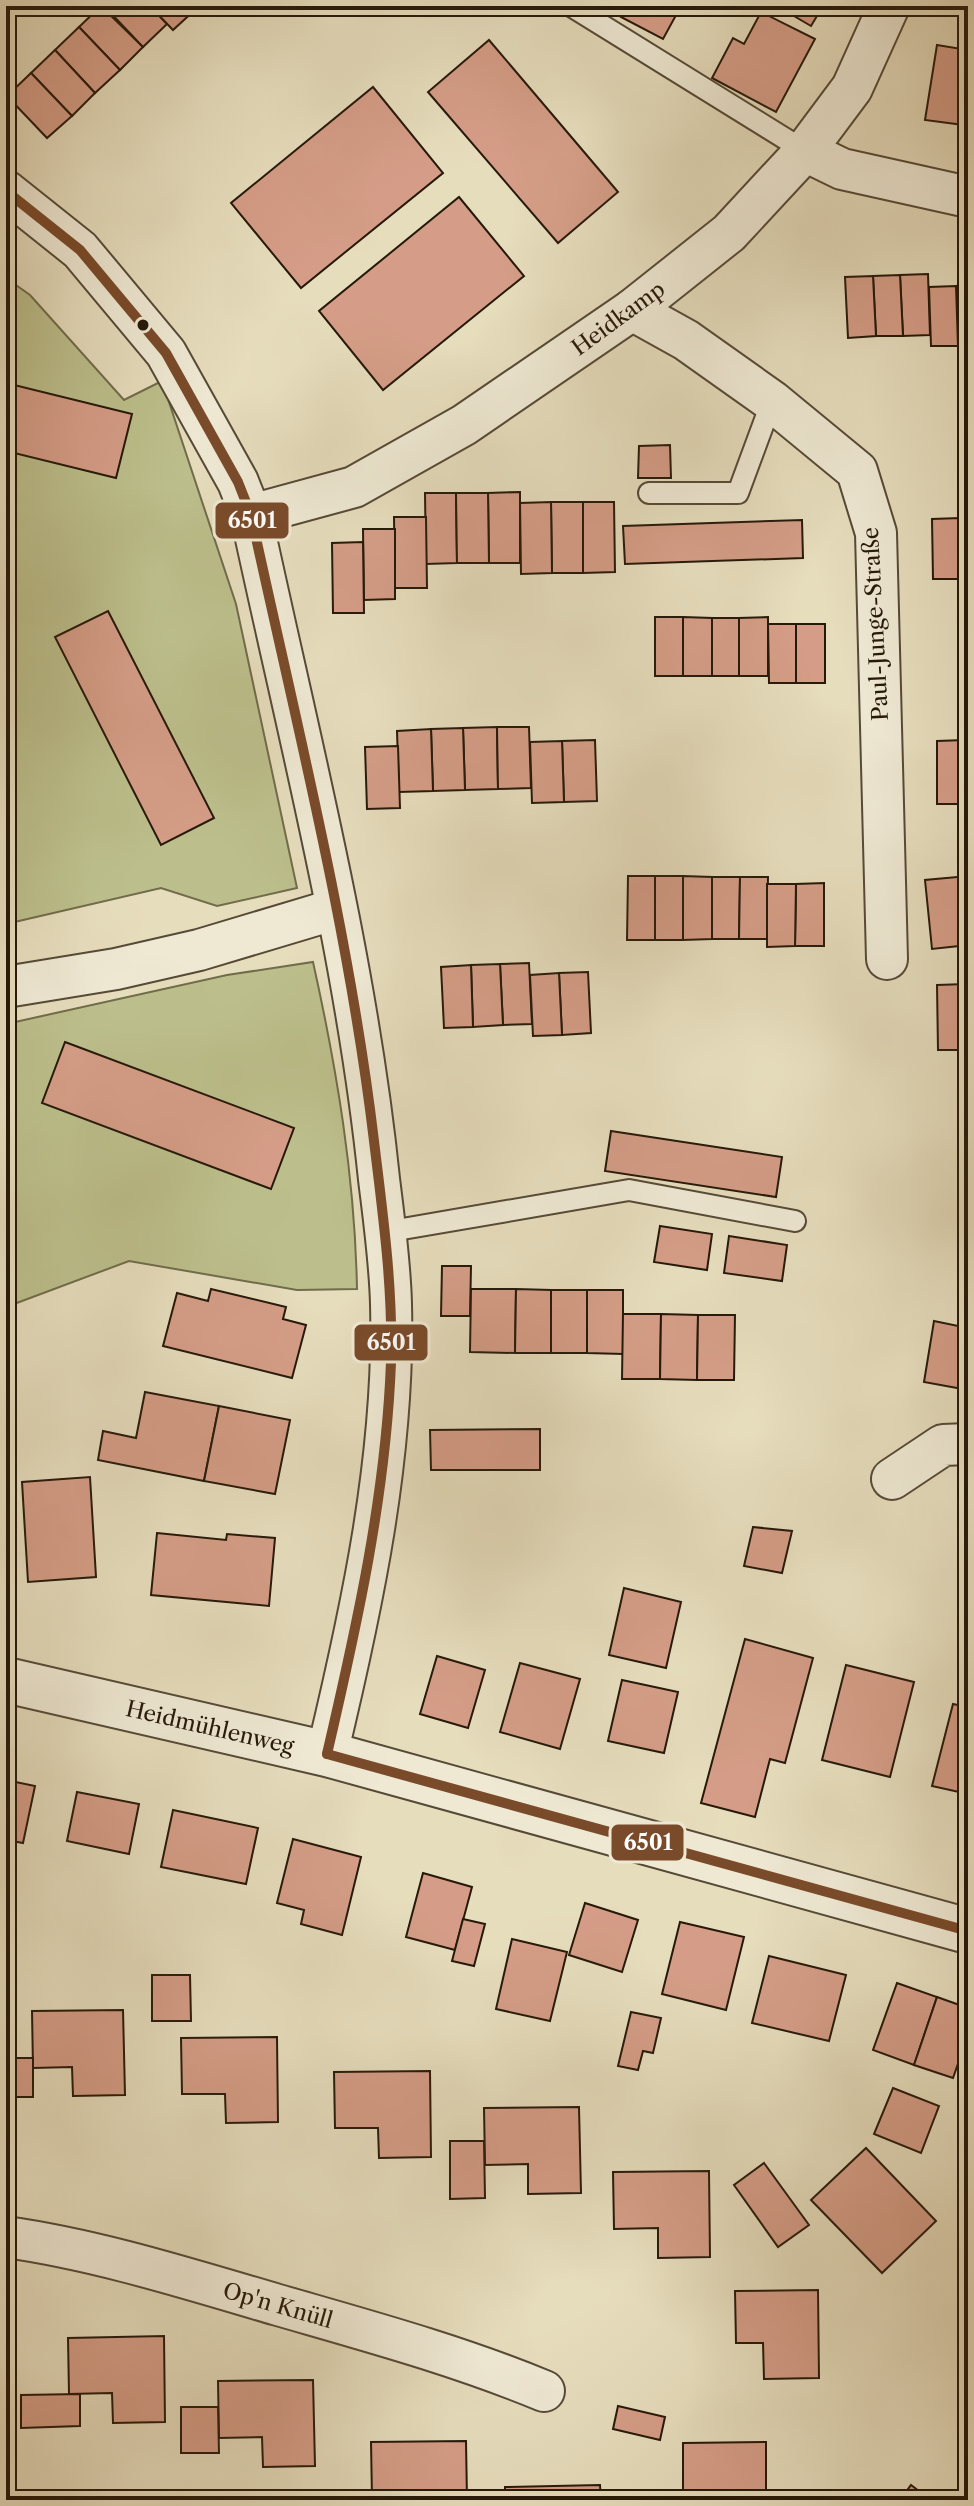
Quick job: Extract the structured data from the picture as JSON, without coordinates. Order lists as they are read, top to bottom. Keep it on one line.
{"streets":{"street":["Heidkamp","Paul-Junge-Straße","Heidmühlenweg","Op'n Knüll"]},"crossings":[["Heidkamp","Paul-Junge-Straße"]],"lines":["transit line 6501"]}
